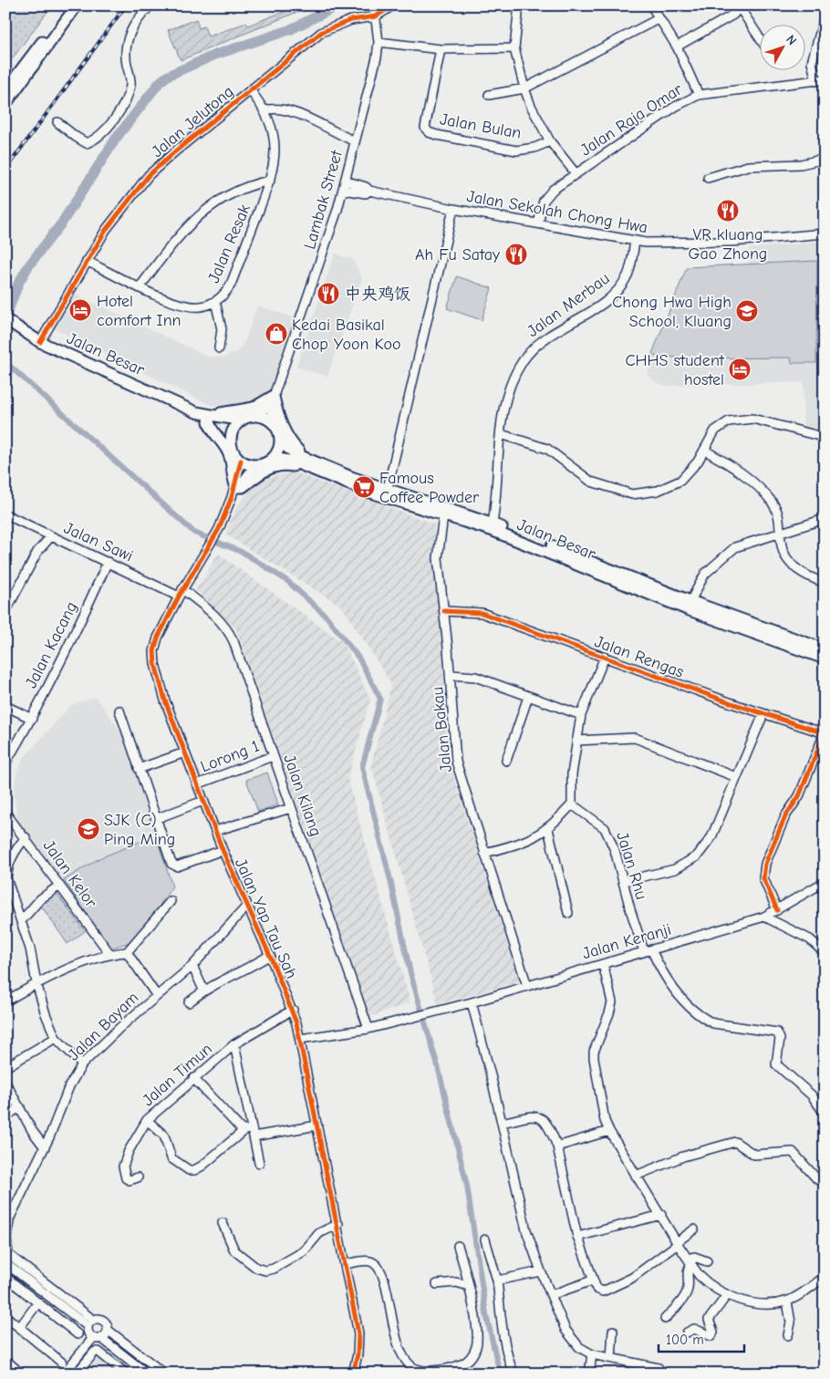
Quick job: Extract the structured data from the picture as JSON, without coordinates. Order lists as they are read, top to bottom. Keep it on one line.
{"streets":{"main road":["Jalan Besar"],"street":["Jalan Raja Omar","Jalan Jelutong","Jalan Bulan","Lambak Street","Jalan Sekolah Chong Hwa","Jalan Resak","Jalan Merbau","Jalan Sawi","Jalan Kacang","Jalan Rengas","Jalan Bakau","Lorong 1","Jalan Kilang","Jalan Rhu","Jalan Kelor","Jalan Yap Tau Sah","Jalan Keranji","Jalan Bayam","Jalan Timun"]},"crossings":[["Jalan Raja Omar","Jalan Sekolah Chong Hwa"],["Jalan Jelutong","Lambak Street"],["Jalan Jelutong","Jalan Resak"],["Jalan Jelutong","Jalan Besar"],["Lambak Street","Jalan Sekolah Chong Hwa"],["Jalan Sekolah Chong Hwa","Jalan Merbau"],["Jalan Merbau","Jalan Besar"],["Jalan Besar","Jalan Bakau"],["Jalan Besar","Jalan Yap Tau Sah"],["Jalan Sawi","Jalan Kacang"],["Jalan Sawi","Jalan Kilang"],["Jalan Sawi","Jalan Yap Tau Sah"],["Jalan Rengas","Jalan Bakau"],["Jalan Bakau","Jalan Keranji"],["Lorong 1","Jalan Kilang"],["Lorong 1","Jalan Yap Tau Sah"],["Jalan Kilang","Jalan Yap Tau Sah"],["Jalan Kilang","Jalan Keranji"],["Jalan Rhu","Jalan Keranji"],["Jalan Yap Tau Sah","Jalan Bayam"],["Jalan Yap Tau Sah","Jalan Timun"]],"places":{"restaurant":["VR kluang Gao Zhong","Ah Fu Satay","中央鸡饭"],"hotel":["Hotel comfort Inn","CHHS student hostel"],"school or university":["Chong Hwa High School, Kluang","SJK (C) Ping Ming"],"shop":["Kedai Basikal Chop Yoon Koo"],"supermarket":["Famous Coffee Powder"]},"scale_bar":"100 m","north":"top right"}
